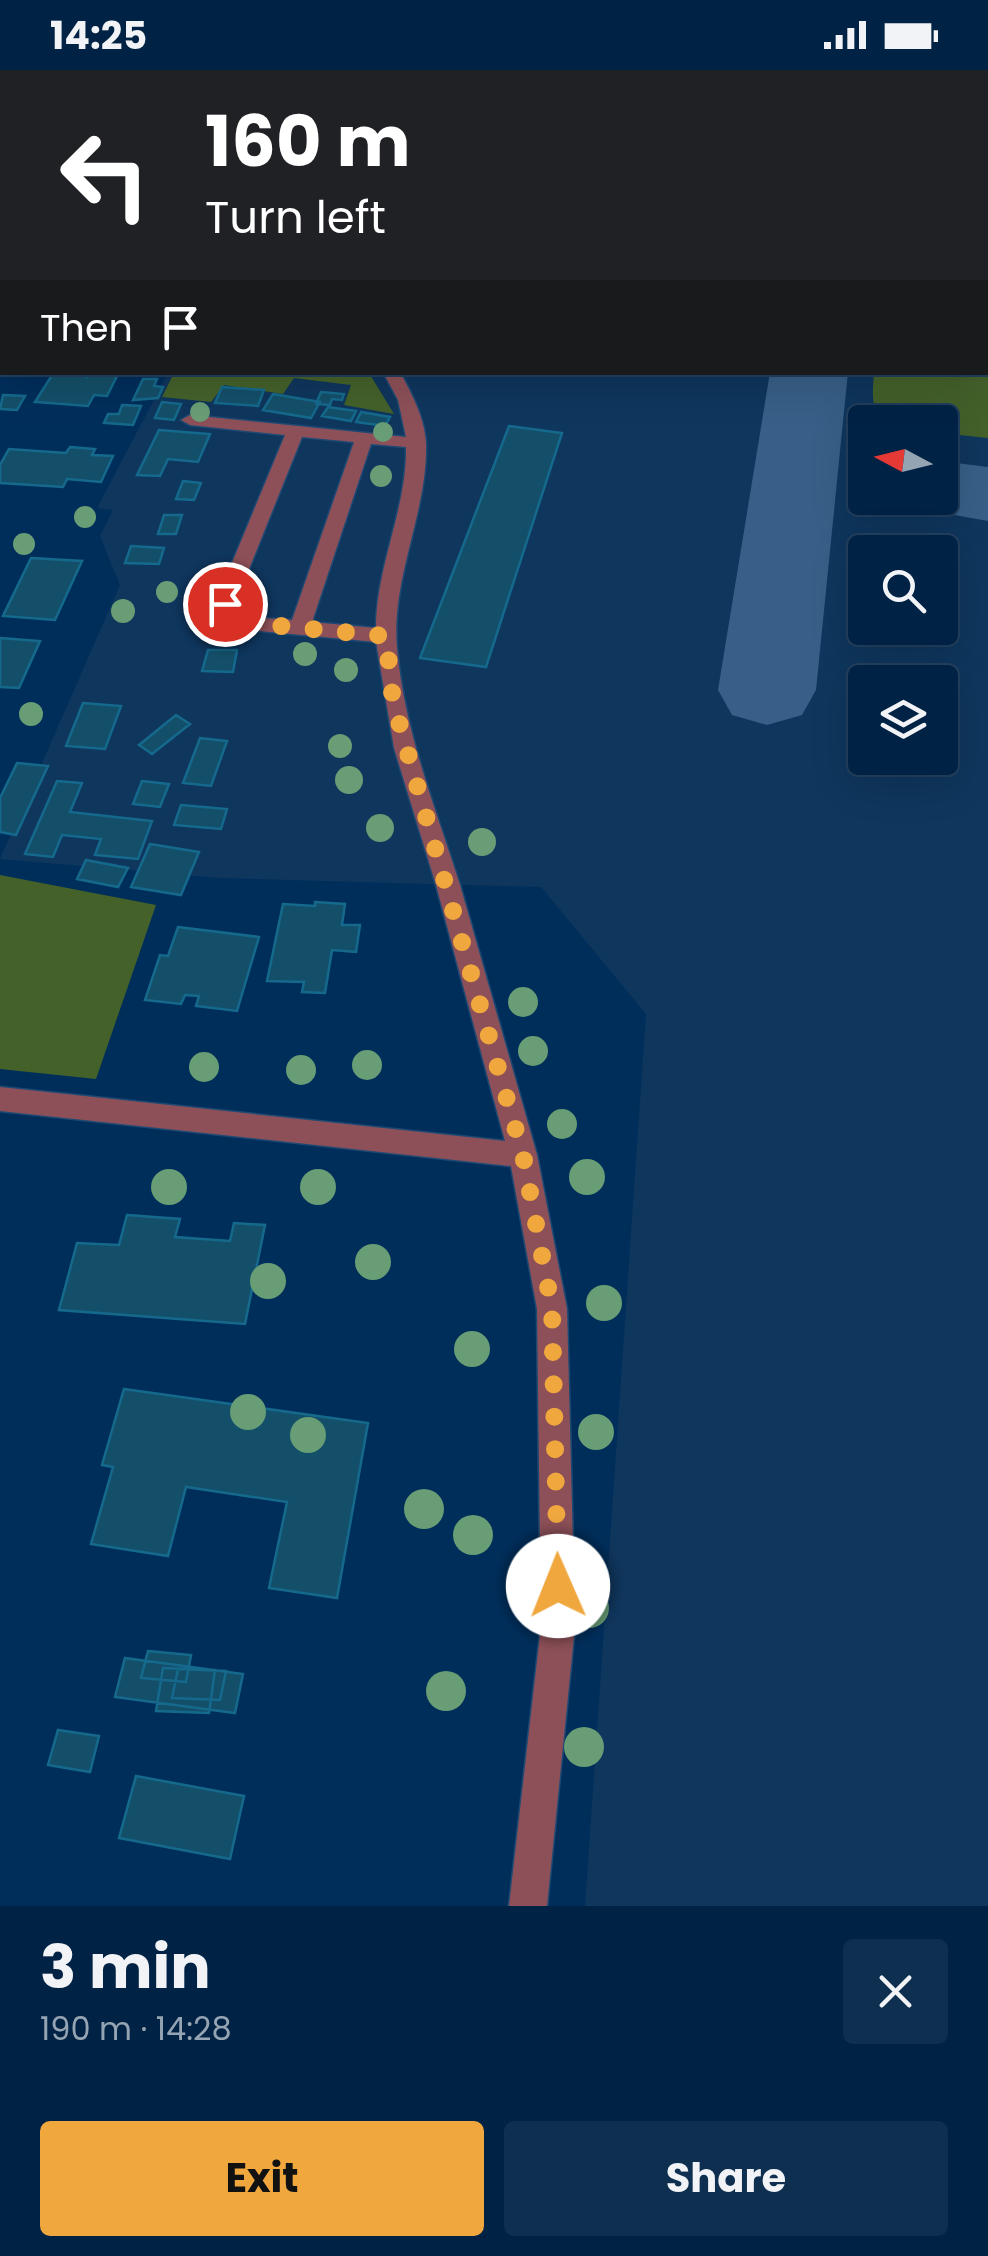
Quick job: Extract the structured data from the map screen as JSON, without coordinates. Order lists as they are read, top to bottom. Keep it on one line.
{"north":"left","page":{"status":"14:25","turn":["160 m","Turn left"],"then":"Then","heading":["3 min","190 m · 14:28"],"buttons":["Exit","Share"]}}
